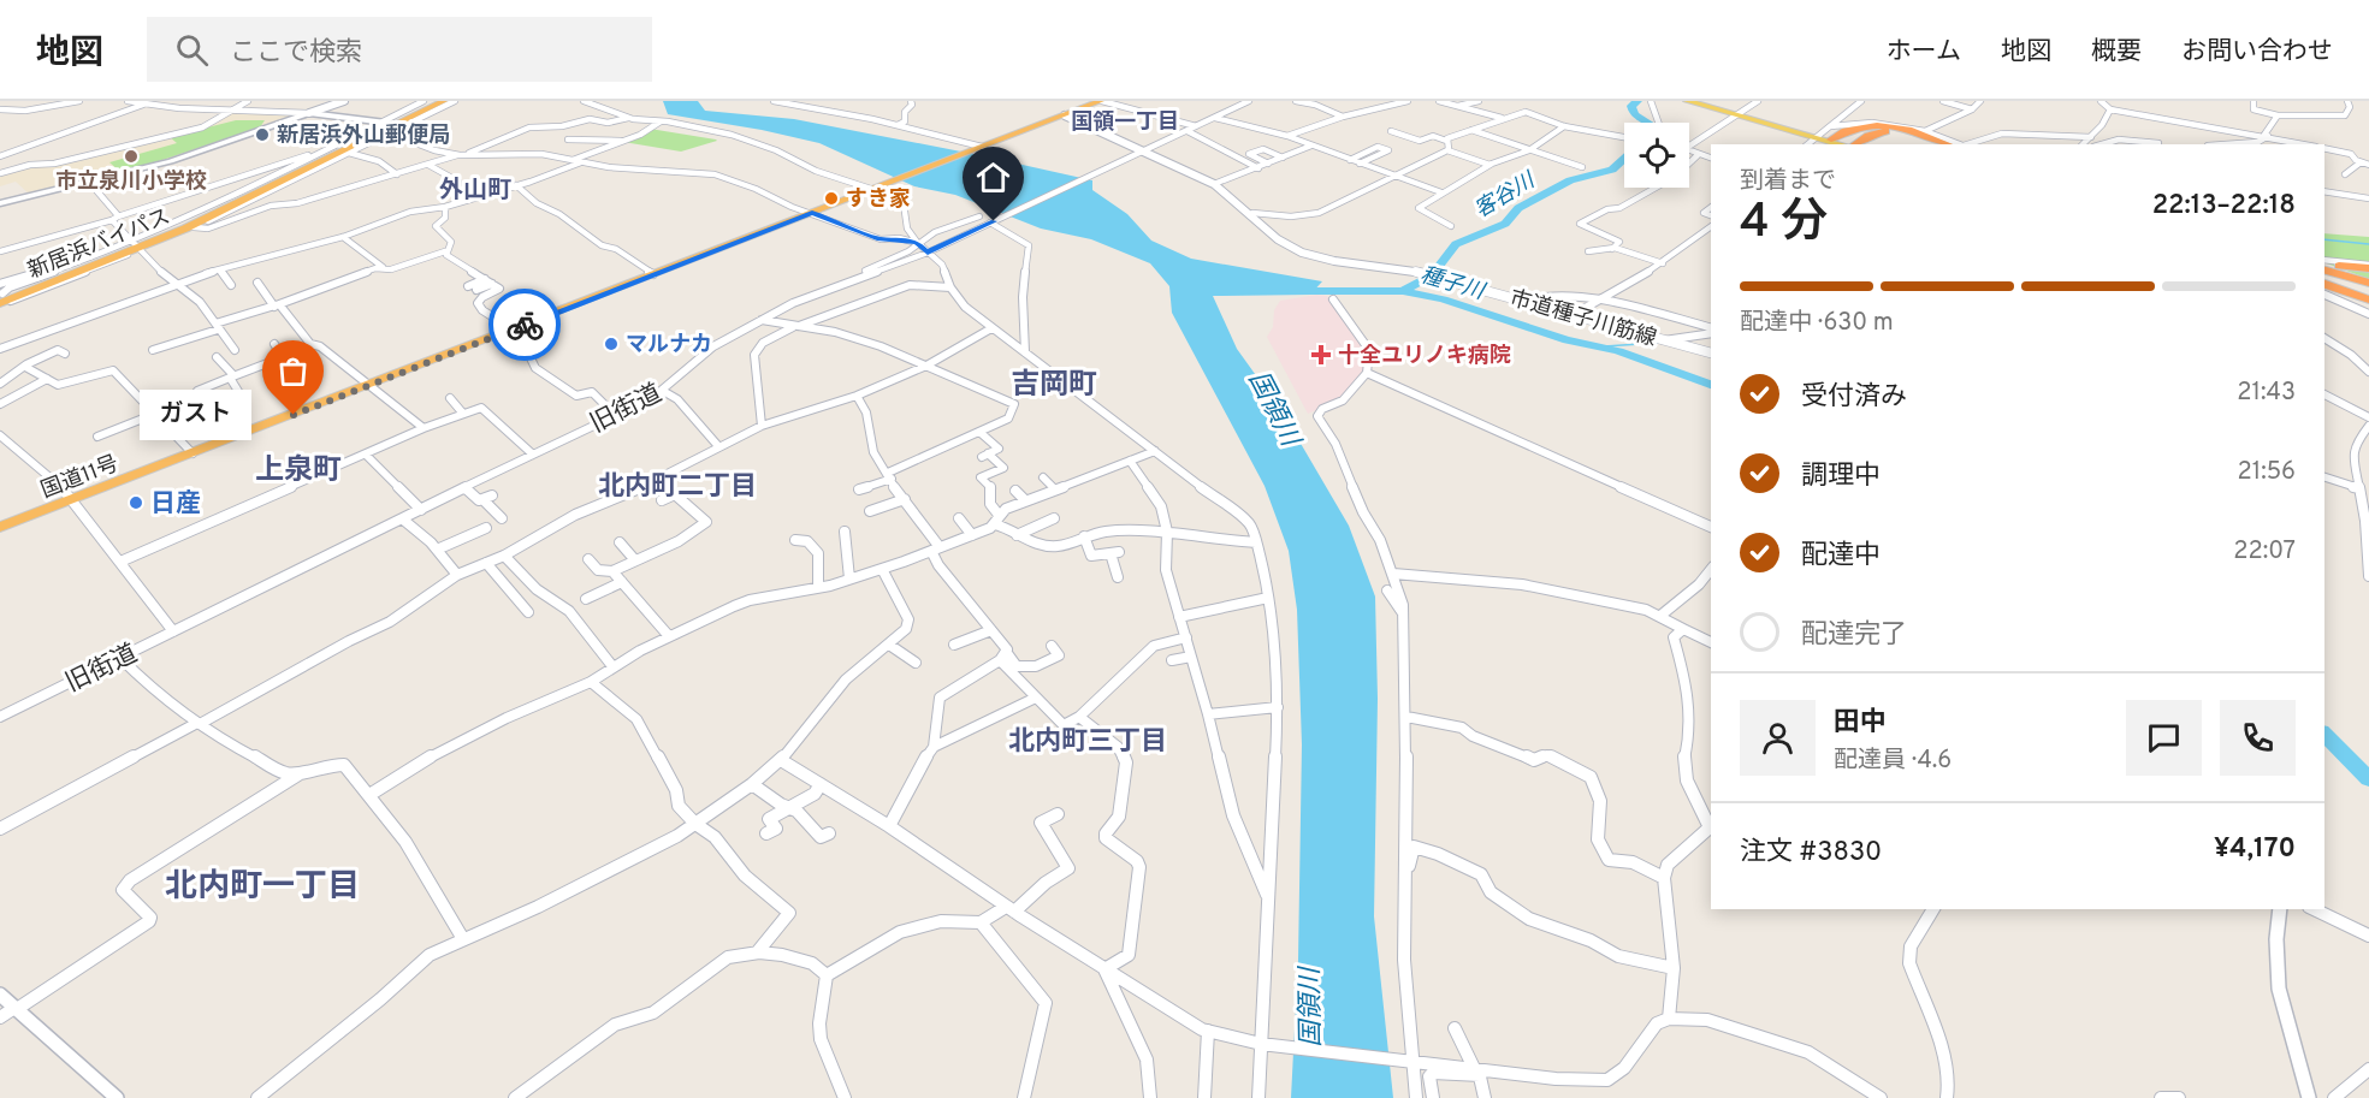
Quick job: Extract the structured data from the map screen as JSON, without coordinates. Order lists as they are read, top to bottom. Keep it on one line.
{"streets":{"highway":["新居浜バイパス","国道11号"],"street":["市道種子川筋線","旧街道"]},"crossings":[["市道種子川筋線","旧街道"],["市道種子川筋線","国道11号"]],"districts":["国領一丁目","外山町","吉岡町","上泉町","北内町二丁目","北内町三丁目","北内町一丁目"],"water":["客谷川","種子川","国領川"],"places":{"other":["新居浜外山郵便局","市立泉川小学校","すき家","マルナカ","ガスト","日産"],"health":["十全ユリノキ病院"]},"page":{"header":"地図","search":"ここで検索","nav":["ホーム","地図","概要","お問い合わせ"],"heading":["4 分","到着まで","22:13–22:18"],"panel":["田中","配達員 · 4.6","注文 #3830","¥4,170"],"bar":"配達中 · 630 m","list":[["受付済み","21:43"],["調理中","21:56"],["配達中","22:07"],"配達完了"],"bubble":"ガスト"}}
